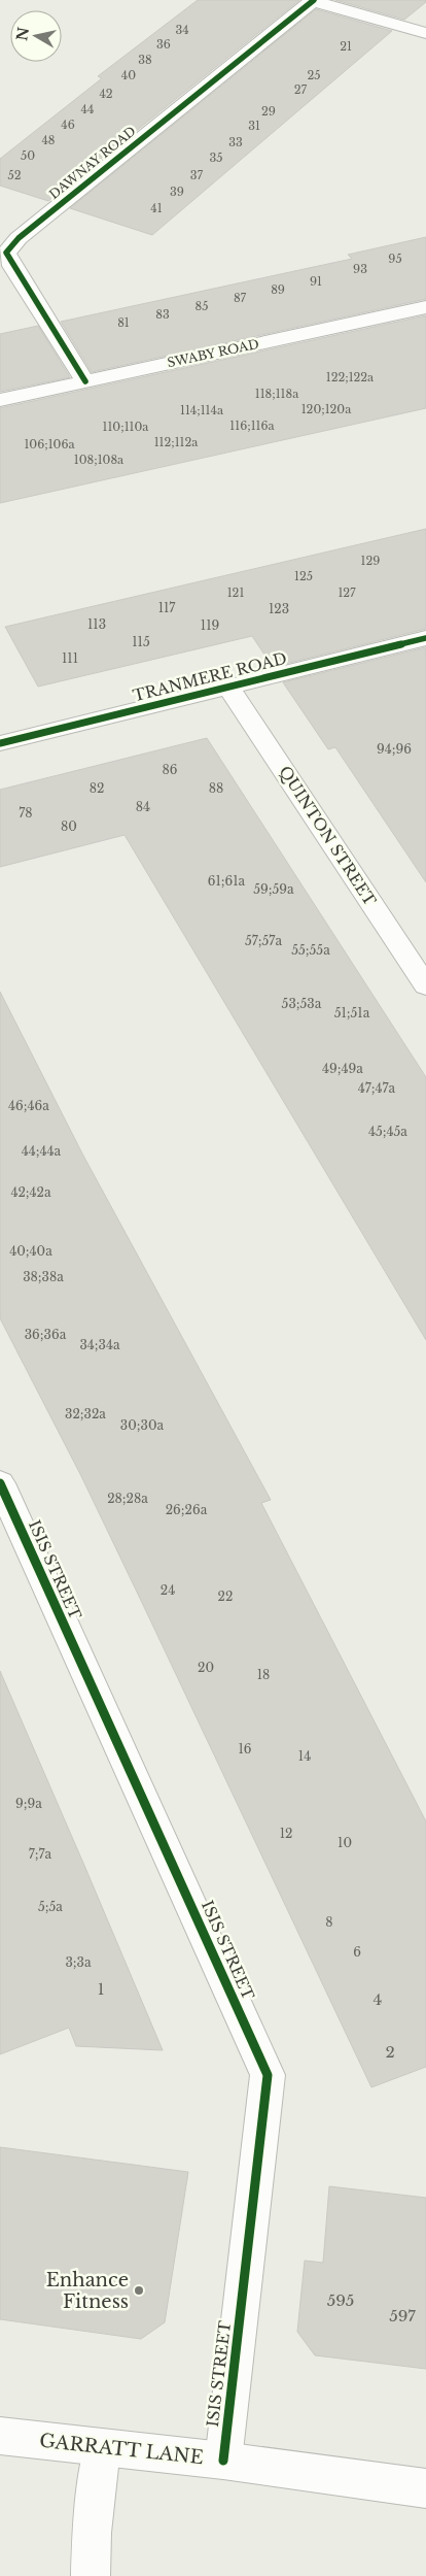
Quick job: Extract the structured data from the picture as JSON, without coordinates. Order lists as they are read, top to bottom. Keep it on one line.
{"streets":{"street":["DAWNAY ROAD","SWABY ROAD","TRANMERE ROAD","QUINTON STREET","ISIS STREET","GARRATT LANE"]},"crossings":[["DAWNAY ROAD","SWABY ROAD"],["TRANMERE ROAD","QUINTON STREET"],["ISIS STREET","GARRATT LANE"]],"places":["Enhance Fitness"],"house_numbers":["34","36","21","38","40","25","27","42","44","29","46","31","48","33","50","35","52","37","39","41","95","93","91","89","87","85","83","81","122;122a","118;118a","120;120a","114;114a","116;116a","110;110a","112;112a","106;106a","108;108a","129","125","121","127","117","123","113","119","115","111","94;96","86","82","88","84","78","80","61;61a","59;59a","57;57a","55;55a","53;53a","51;51a","49;49a","47;47a","46;46a","45;45a","44;44a","42;42a","40;40a","38;38a","36;36a","34;34a","32;32a","30;30a","28;28a","26;26a","24","22","20","18","16","14","9;9a","12","10","7;7a","5;5a","8","6","3;3a","1","4","2","595","597"],"north":"left"}
